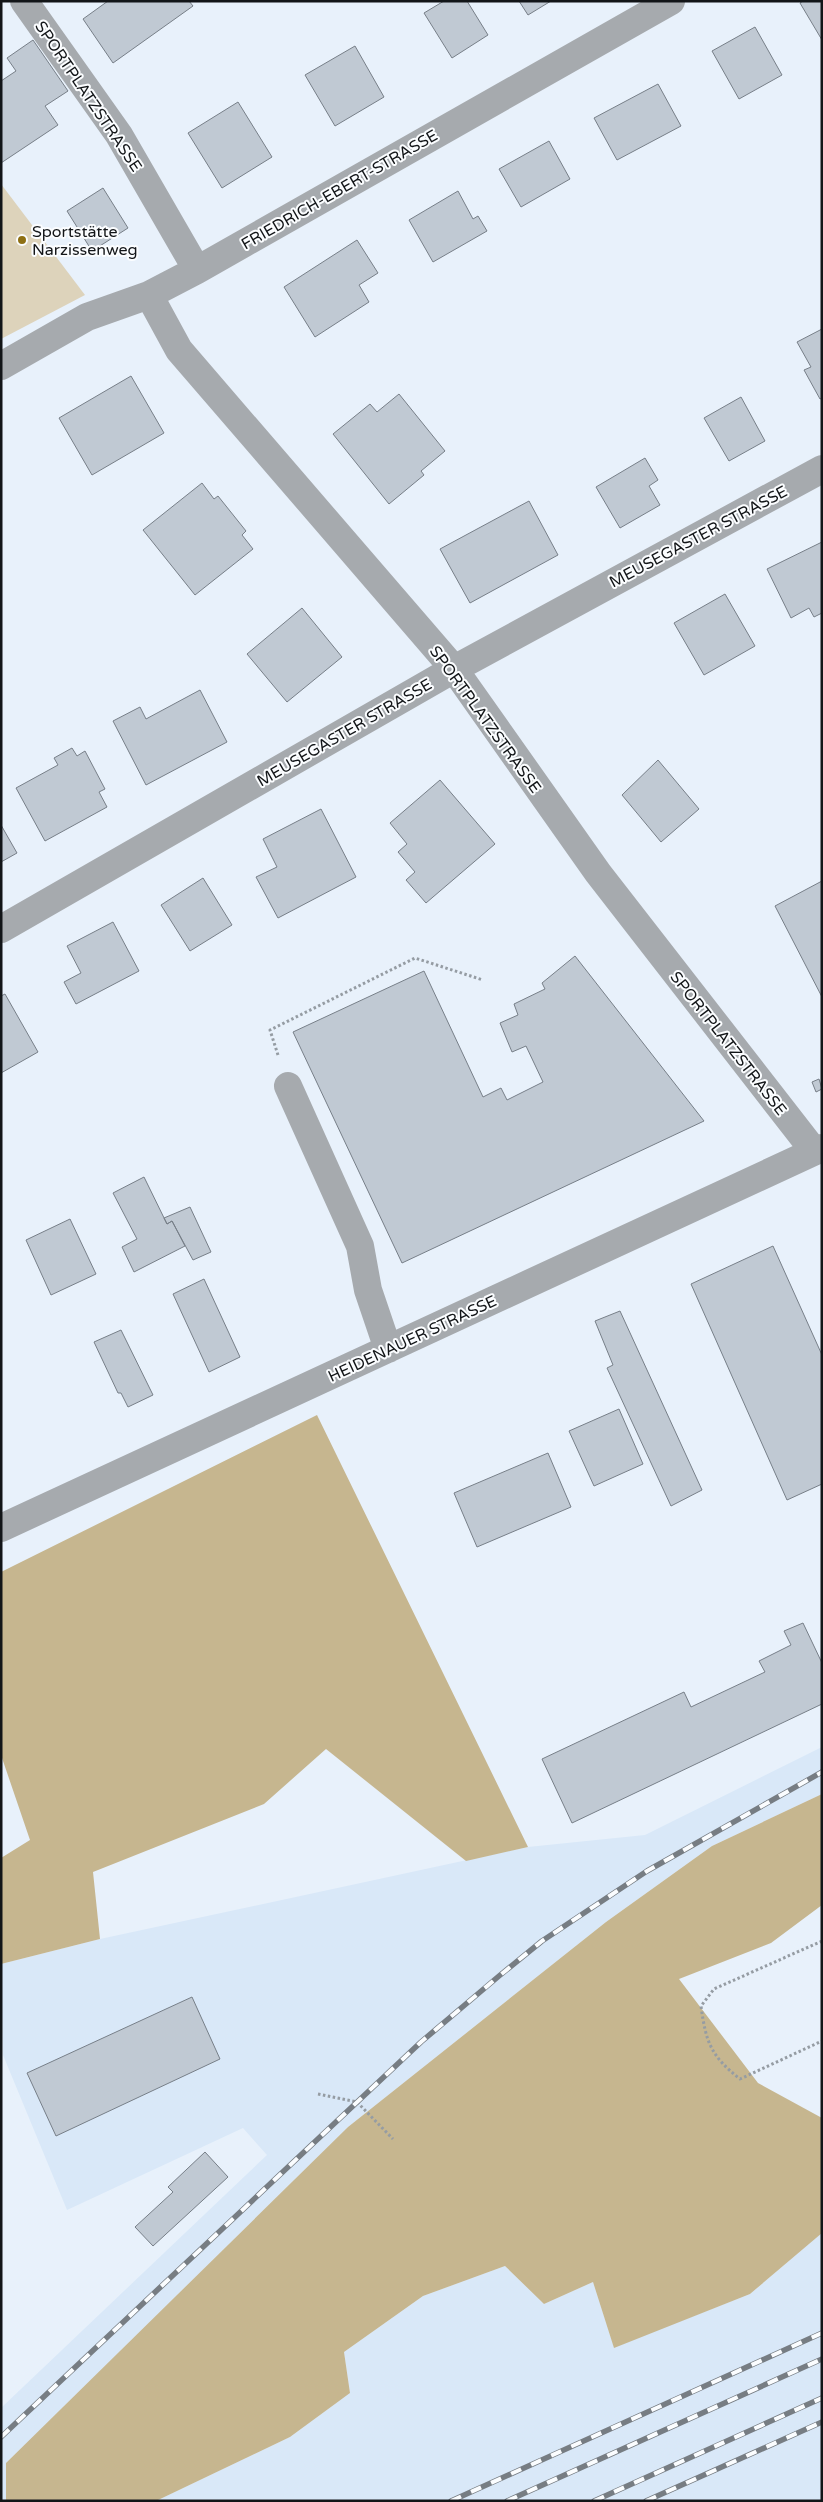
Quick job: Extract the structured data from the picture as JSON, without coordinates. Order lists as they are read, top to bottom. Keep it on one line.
{"streets":{"street":["SPORTPLATZSTRASSE","FRIEDRICH-EBERT-STRASSE","MEUSEGASTER STRASSE","HEIDENAUER STRASSE"]},"crossings":[["SPORTPLATZSTRASSE","FRIEDRICH-EBERT-STRASSE"],["SPORTPLATZSTRASSE","MEUSEGASTER STRASSE"],["SPORTPLATZSTRASSE","HEIDENAUER STRASSE"]],"places":["Sportstätte Narzissenweg"]}
